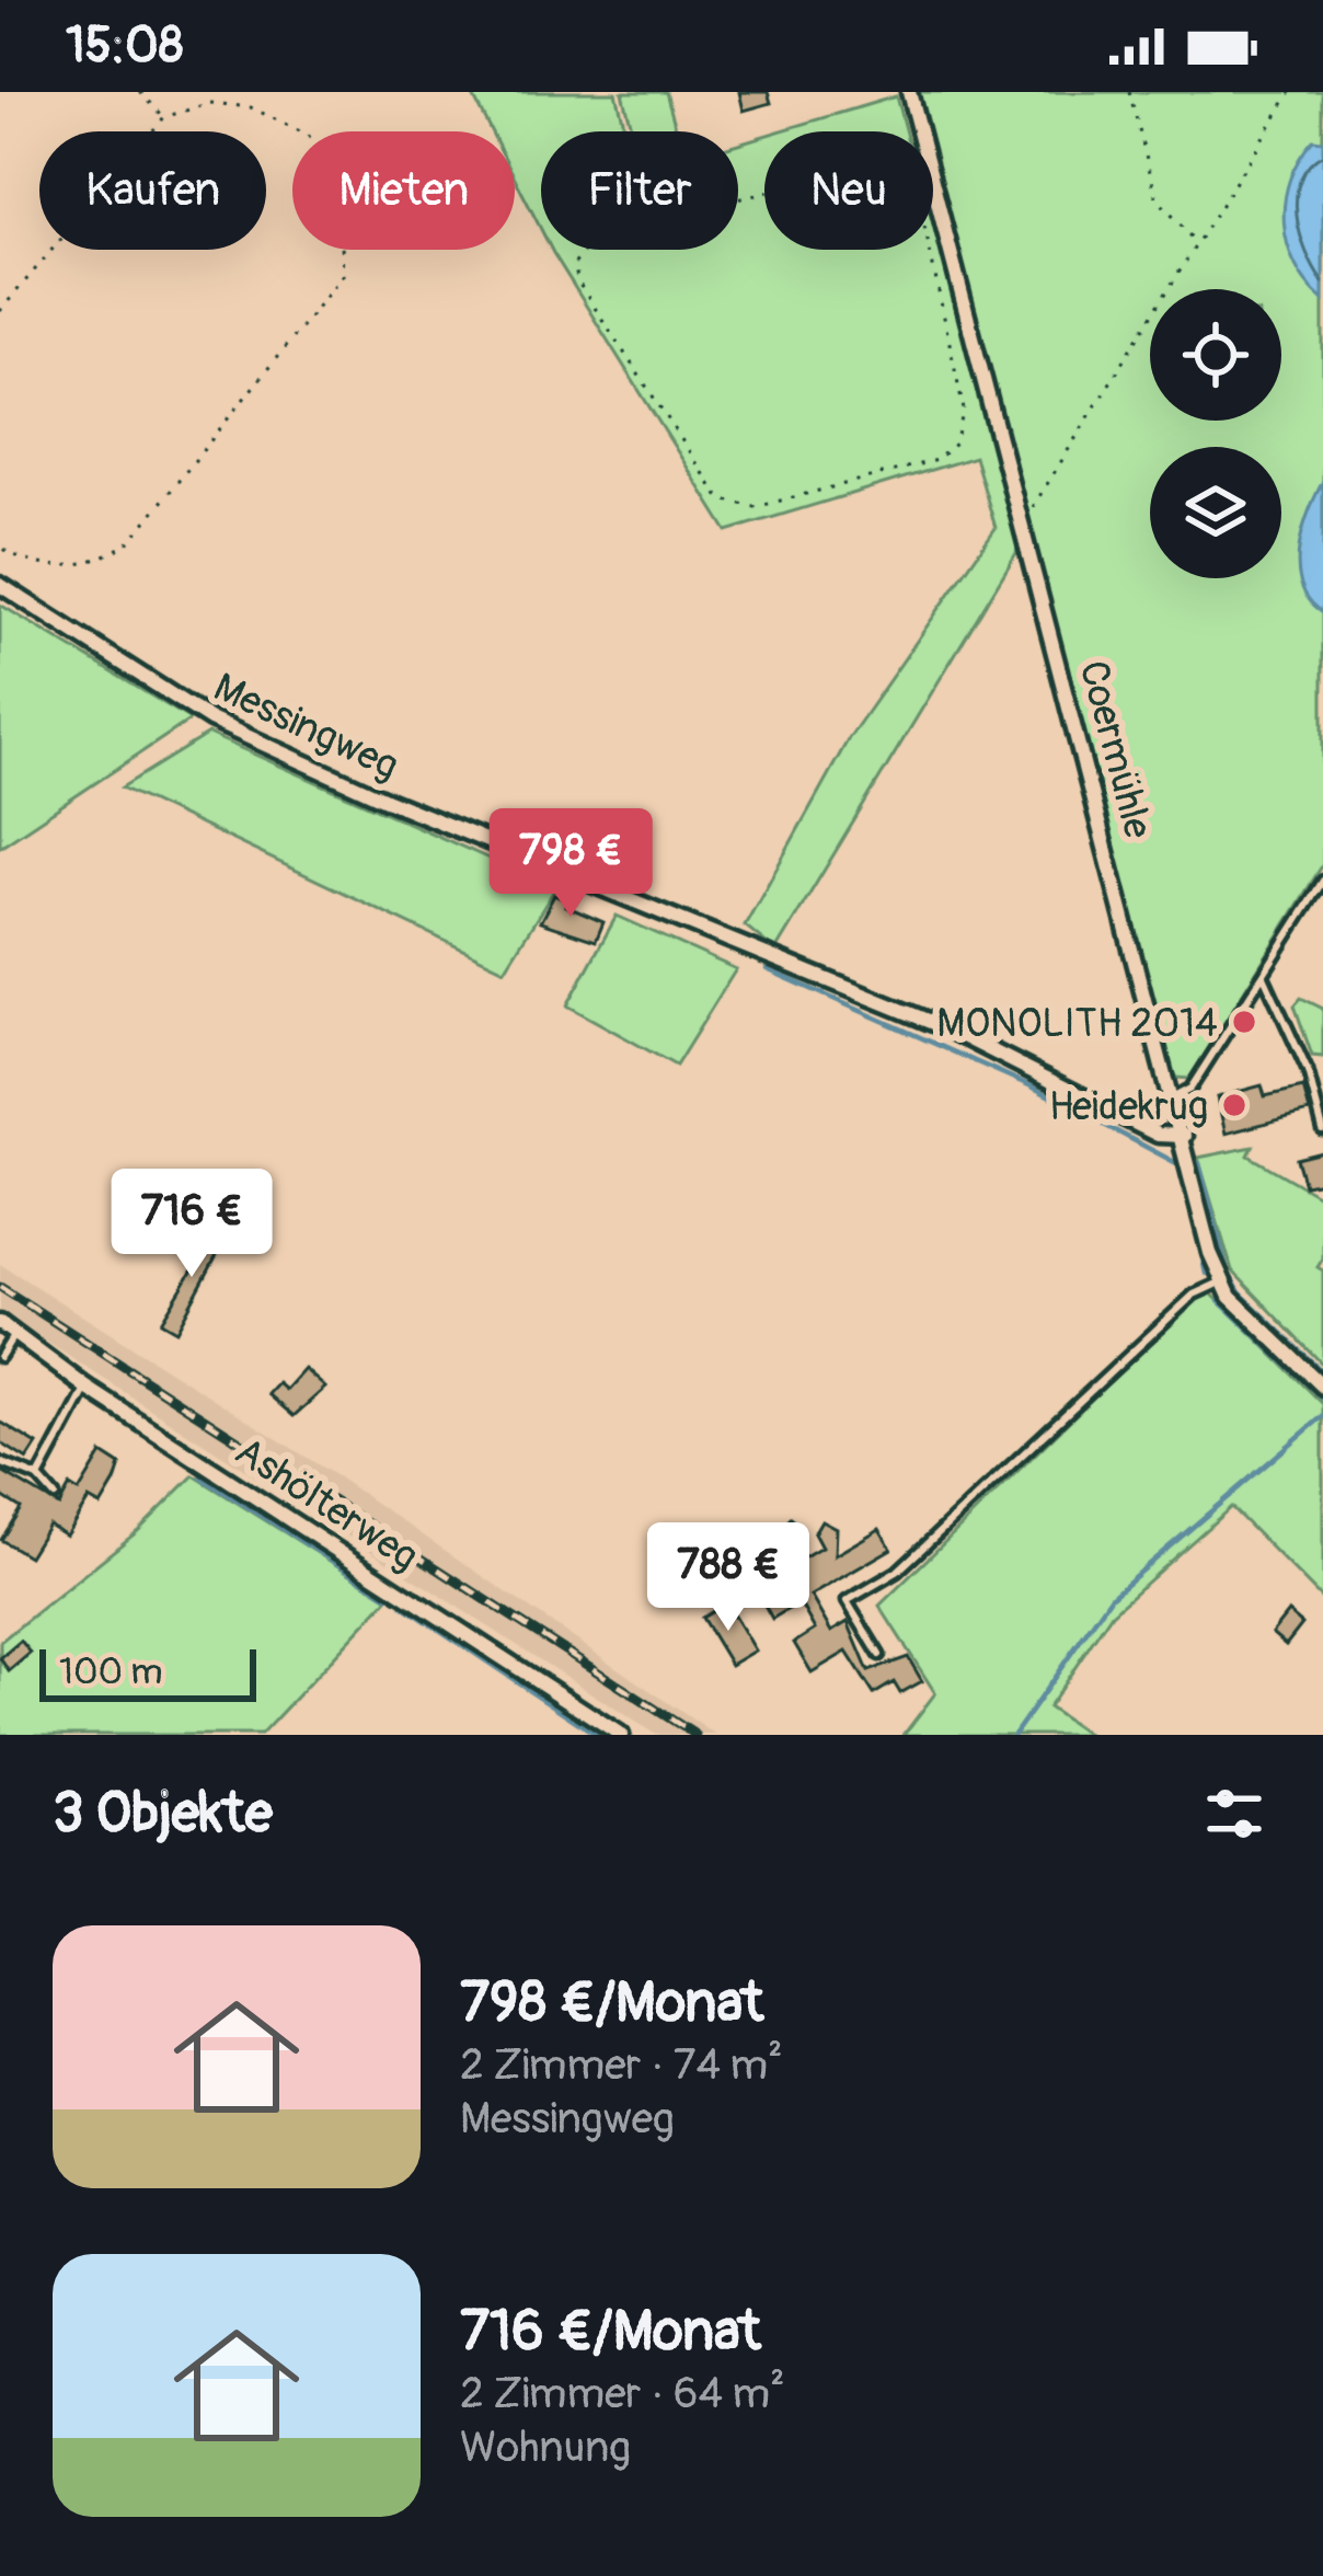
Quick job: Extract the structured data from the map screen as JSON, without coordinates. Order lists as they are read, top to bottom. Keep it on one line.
{"streets":{"street":["Messingweg","Coermühle","Ashölterweg"]},"crossings":[["Messingweg","Coermühle"]],"places":["MONOLITH 2014","Heidekrug"],"scale_bar":"100 m","page":{"status":"15:08","chip":["Kaufen","Mieten","Filter","Neu"],"price":["798 €","716 €","788 €"],"scale":"100 m","heading":"3 Objekte","list":[{"name":"798 €/Monat","note":"2 Zimmer · 74 m² · Messingweg"},{"name":"716 €/Monat","note":"2 Zimmer · 64 m² · Wohnung"}]}}
